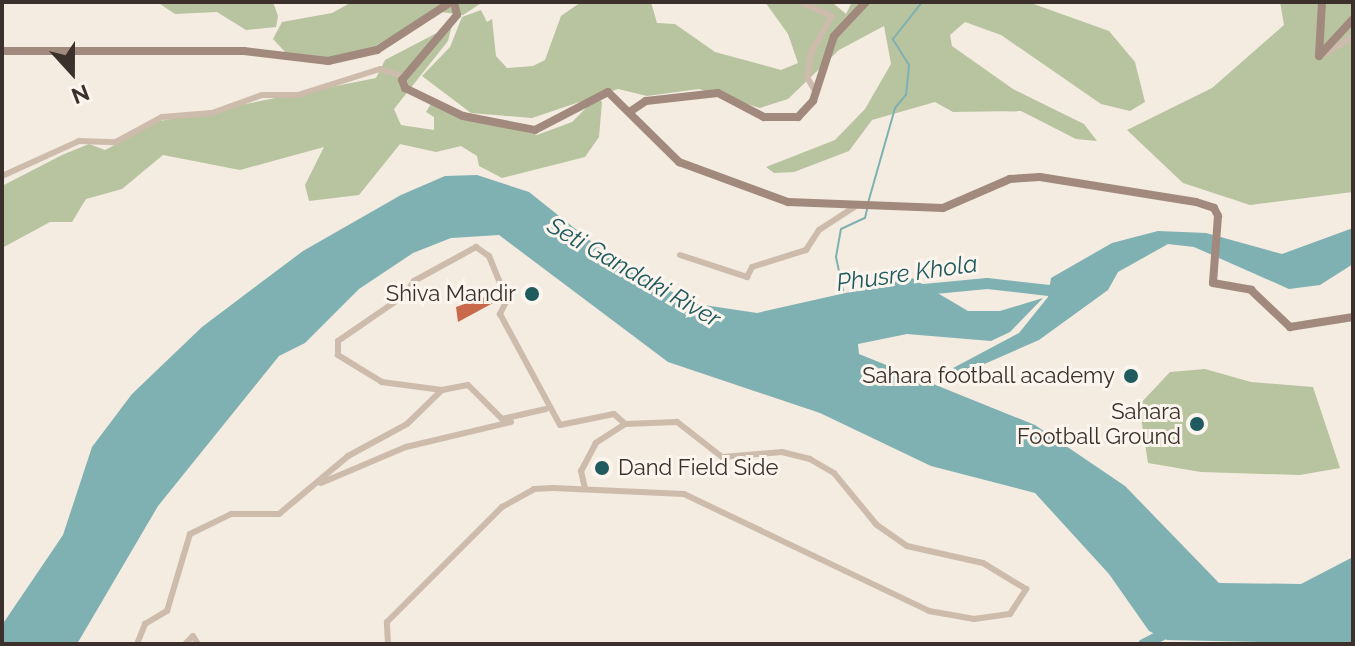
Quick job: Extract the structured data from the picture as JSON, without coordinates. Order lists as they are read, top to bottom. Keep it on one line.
{"water":["Seti Gandaki River","Phusre Khola"],"places":["Shiva Mandir","Sahara football academy","Sahara Football Ground","Dand Field Side"],"north":"bottom"}
